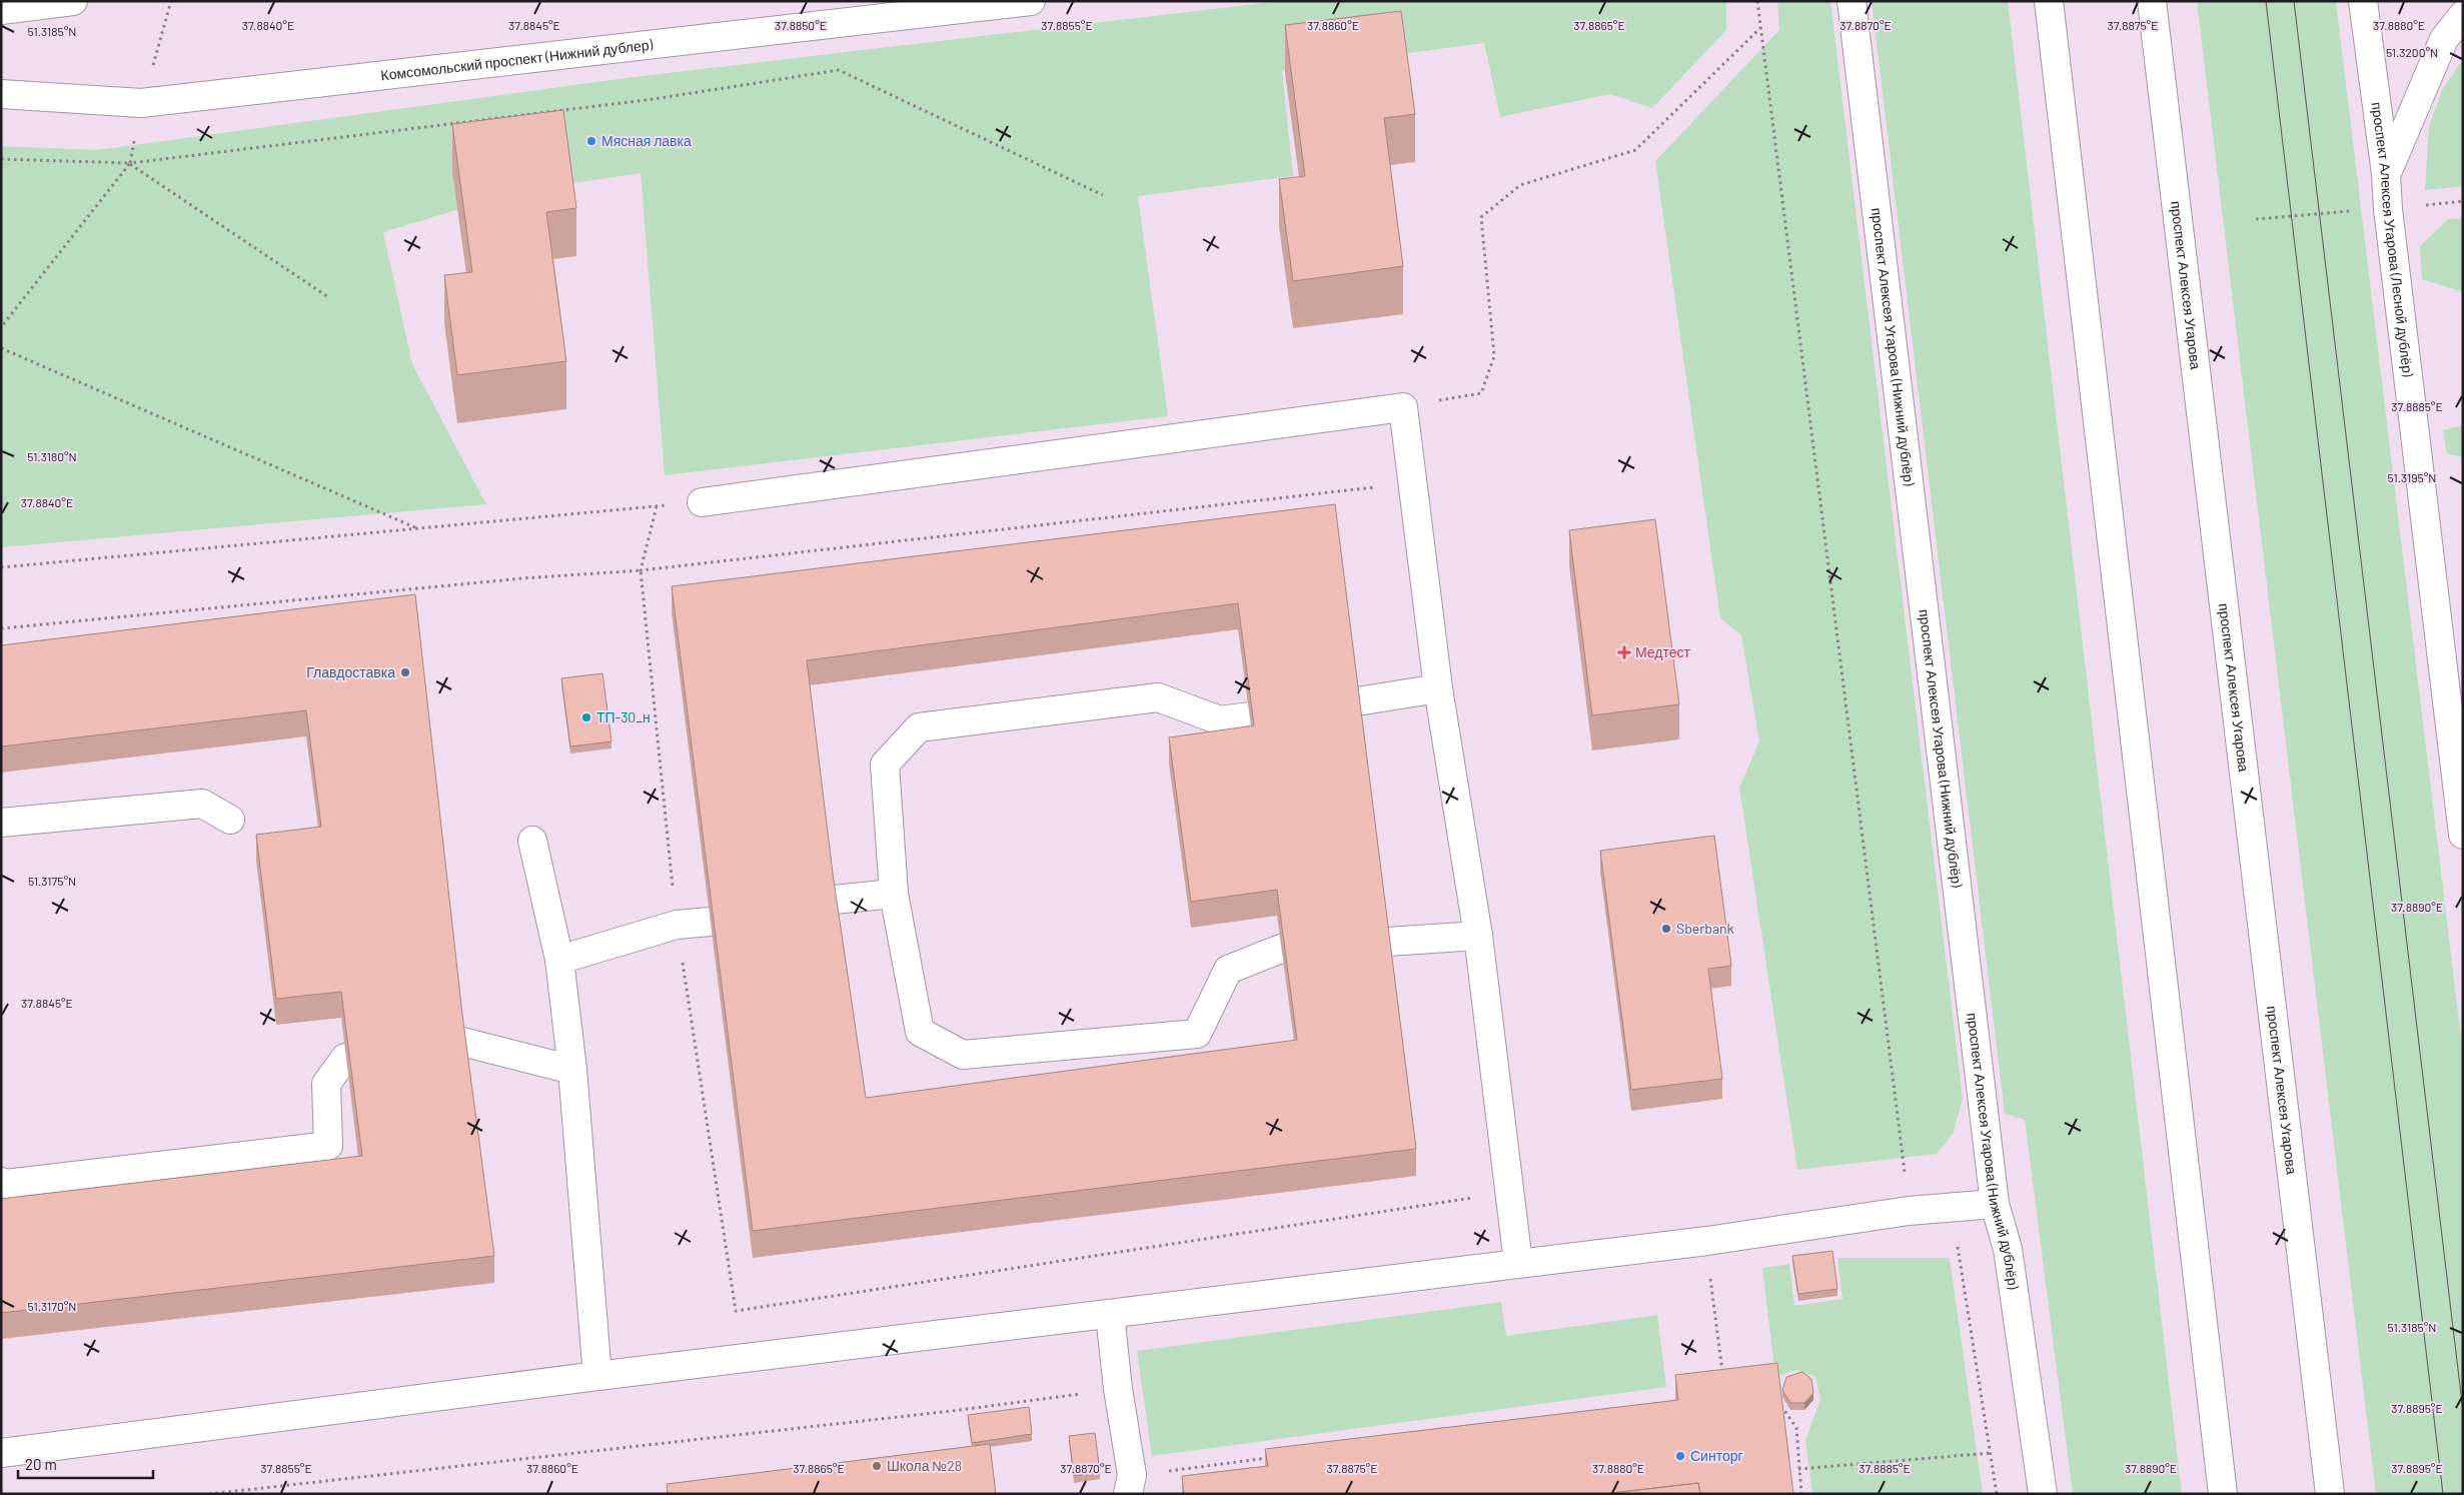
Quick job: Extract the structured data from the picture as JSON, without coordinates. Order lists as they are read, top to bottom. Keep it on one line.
{"streets":{"street":["Комсомольский проспект (Нижний дублер)","проспект Алексея Угарова (Лесной дублёр)","проспект Алексея Угарова","проспект Алексея Угарова (Нижний дублёр)"]},"places":{"other":["Мясная лавка","Главдоставка","ТП-30_н","Sberbank","Синторг","Школа №28"],"health":["Медтест"]},"scale_bar":"20 m","coordinates":["37.8840°E","37.8845°E","37.8850°E","37.8855°E","37.8860°E","37.8865°E","37.8870°E","37.8875°E","37.8880°E","51.3185°N","51.3200°N","37.8885°E","51.3180°N","51.3195°N","51.3175°N","37.8890°E","51.3170°N","37.8895°E"]}
